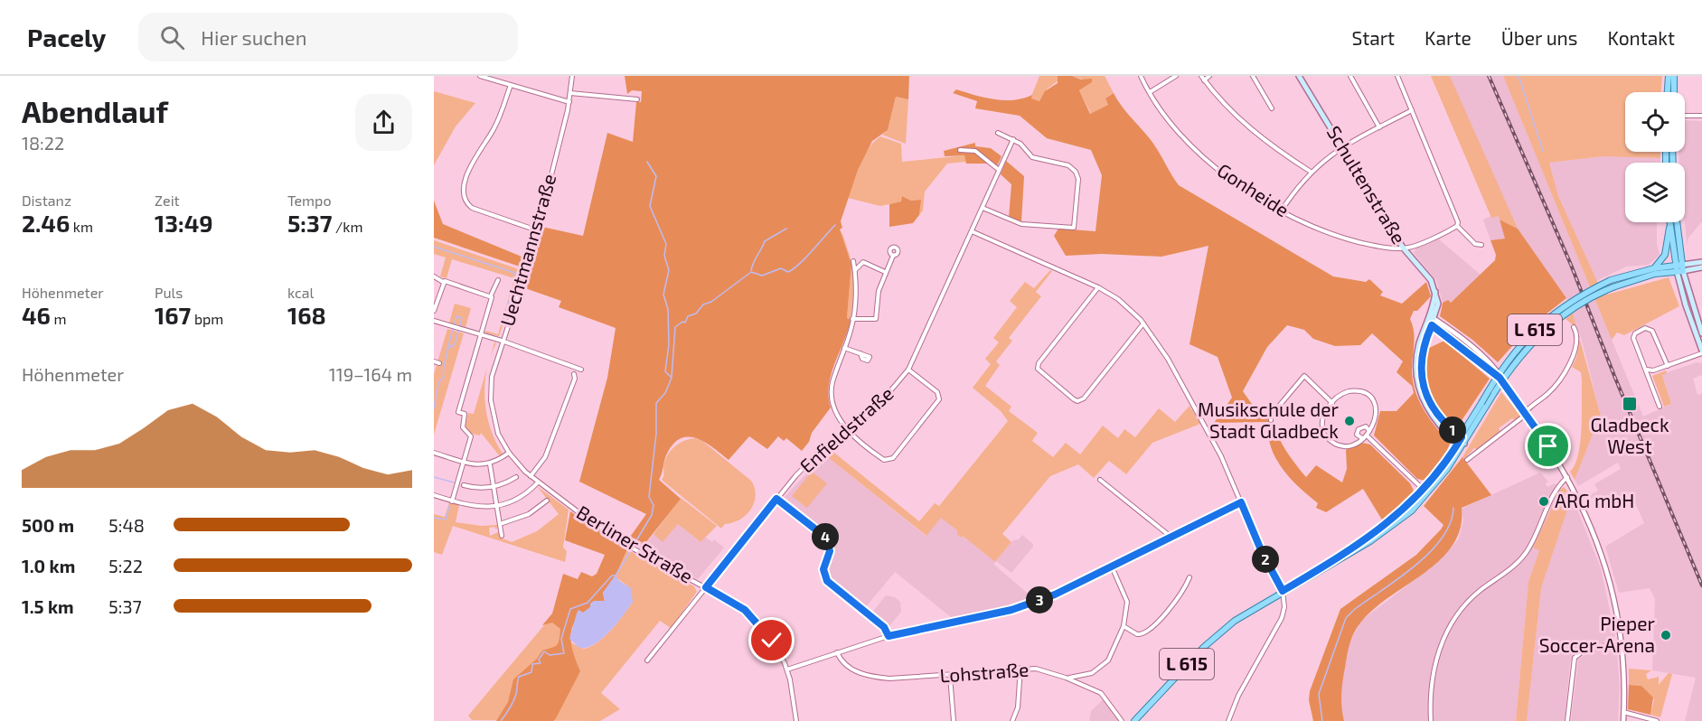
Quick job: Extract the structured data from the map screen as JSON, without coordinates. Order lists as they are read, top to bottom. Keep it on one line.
{"streets":{"main road":["Schultenstraße","L 615"],"street":["Gonheide","Uechtmannstraße","Enfieldstraße","Berliner Straße","Lohstraße"]},"crossings":[["Schultenstraße","Gonheide"],["Schultenstraße","L 615"],["Uechtmannstraße","Berliner Straße"],["Enfieldstraße","Berliner Straße"]],"places":{"transit":["Gladbeck West"],"other":["Musikschule der Stadt Gladbeck","ARG mbH","Pieper Soccer-Arena"]},"page":{"header":"Pacely","search":"Hier suchen","nav":["Start","Karte","Über uns","Kontakt"],"heading":["Abendlauf","18:22"],"stats":[["Distanz","2.46 km"],["Zeit","13:49"],["Tempo","5:37 /km"],["Höhenmeter","46 m"],["Puls","167 bpm"],["kcal","168"]],"chart":["Höhenmeter","119–164 m"],"pins":["1","4","2","3"],"list":[{"name":"500 m","note":"5:48"},{"name":"1.0 km","note":"5:22"},{"name":"1.5 km","note":"5:37"}]}}
